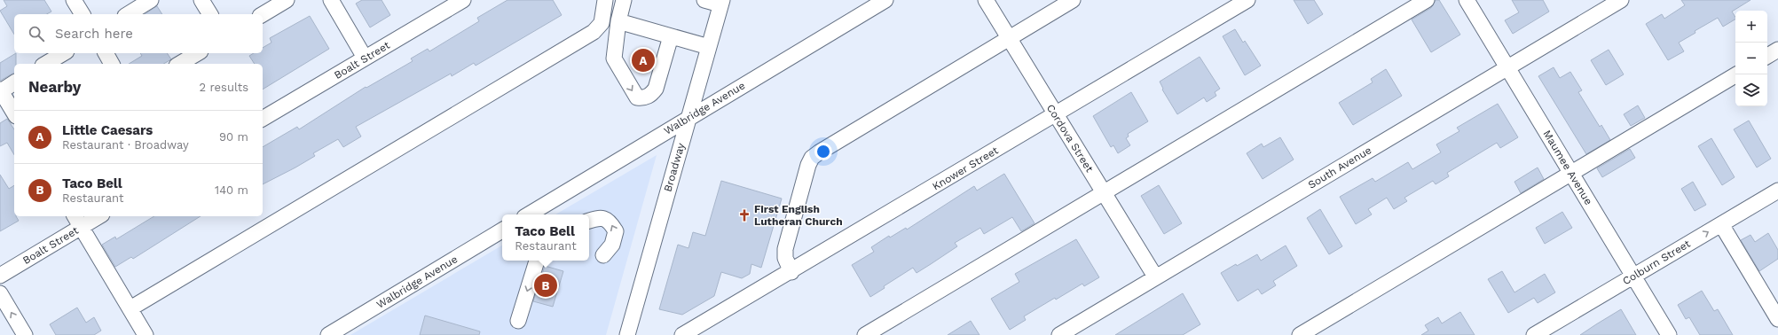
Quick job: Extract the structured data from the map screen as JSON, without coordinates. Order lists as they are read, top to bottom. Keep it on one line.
{"streets":{"street":["Boalt Street","Walbridge Avenue","Cordova Street","Broadway","South Avenue","Maumee Avenue","Knower Street","Colburn Street"]},"crossings":[["Walbridge Avenue","Broadway"],["Cordova Street","South Avenue"],["Cordova Street","Knower Street"],["South Avenue","Maumee Avenue"],["Maumee Avenue","Colburn Street"]],"places":{"church":["First English Lutheran Church"]},"page":{"map_buttons":["+","−"],"search":"Search here","pins":["A","B"],"heading":["Nearby","2 results"],"list":[{"mark":"A","name":"Little Caesars","note":"Restaurant · Broadway","value":"90 m"},{"mark":"B","name":"Taco Bell","note":"Restaurant","value":"140 m"}],"popup":["Taco Bell","Restaurant"]}}
